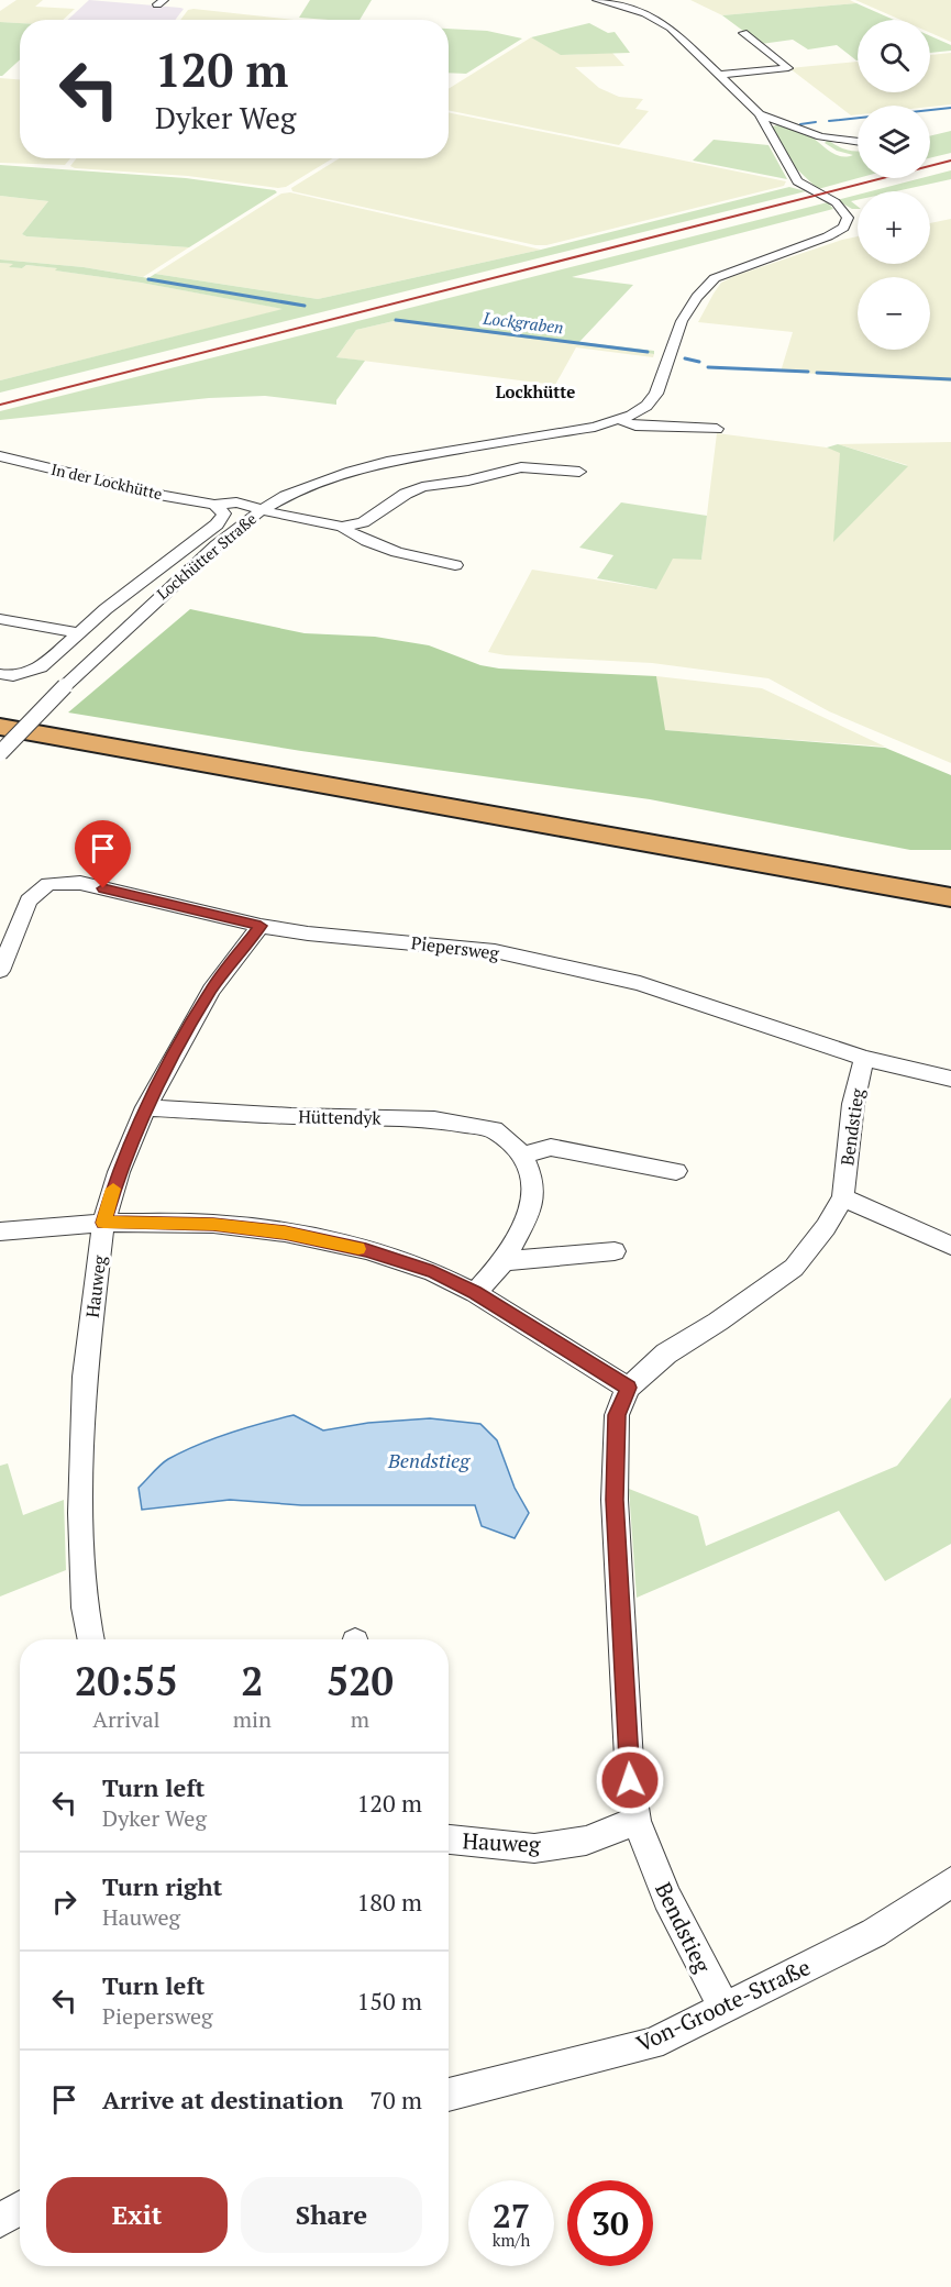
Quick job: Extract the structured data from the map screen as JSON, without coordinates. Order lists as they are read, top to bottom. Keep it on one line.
{"streets":{"street":["In der Lockhütte","Lockhütter Straße","Piepersweg","Hüttendyk","Bendstieg","Hauweg","Von-Groote-Straße"]},"crossings":[["In der Lockhütte","Lockhütter Straße"],["Piepersweg","Bendstieg"],["Piepersweg","Hauweg"],["Hüttendyk","Hauweg"],["Bendstieg","Hauweg"],["Bendstieg","Von-Groote-Straße"]],"districts":["Lockhütte"],"water":["Lockgraben","Bendstieg"],"page":{"map_buttons":["+","−"],"turn":["120 m","Dyker Weg"],"eta":["20:55","Arrival","2","min","520","m"],"list":[{"name":"Turn left","note":"Dyker Weg","value":"120 m"},{"name":"Turn right","note":"Hauweg","value":"180 m"},{"name":"Turn left","note":"Piepersweg","value":"150 m"},{"name":"Arrive at destination","value":"70 m"}],"buttons":["Exit","Share"],"speed":"27 km/h","limit":"30"}}
